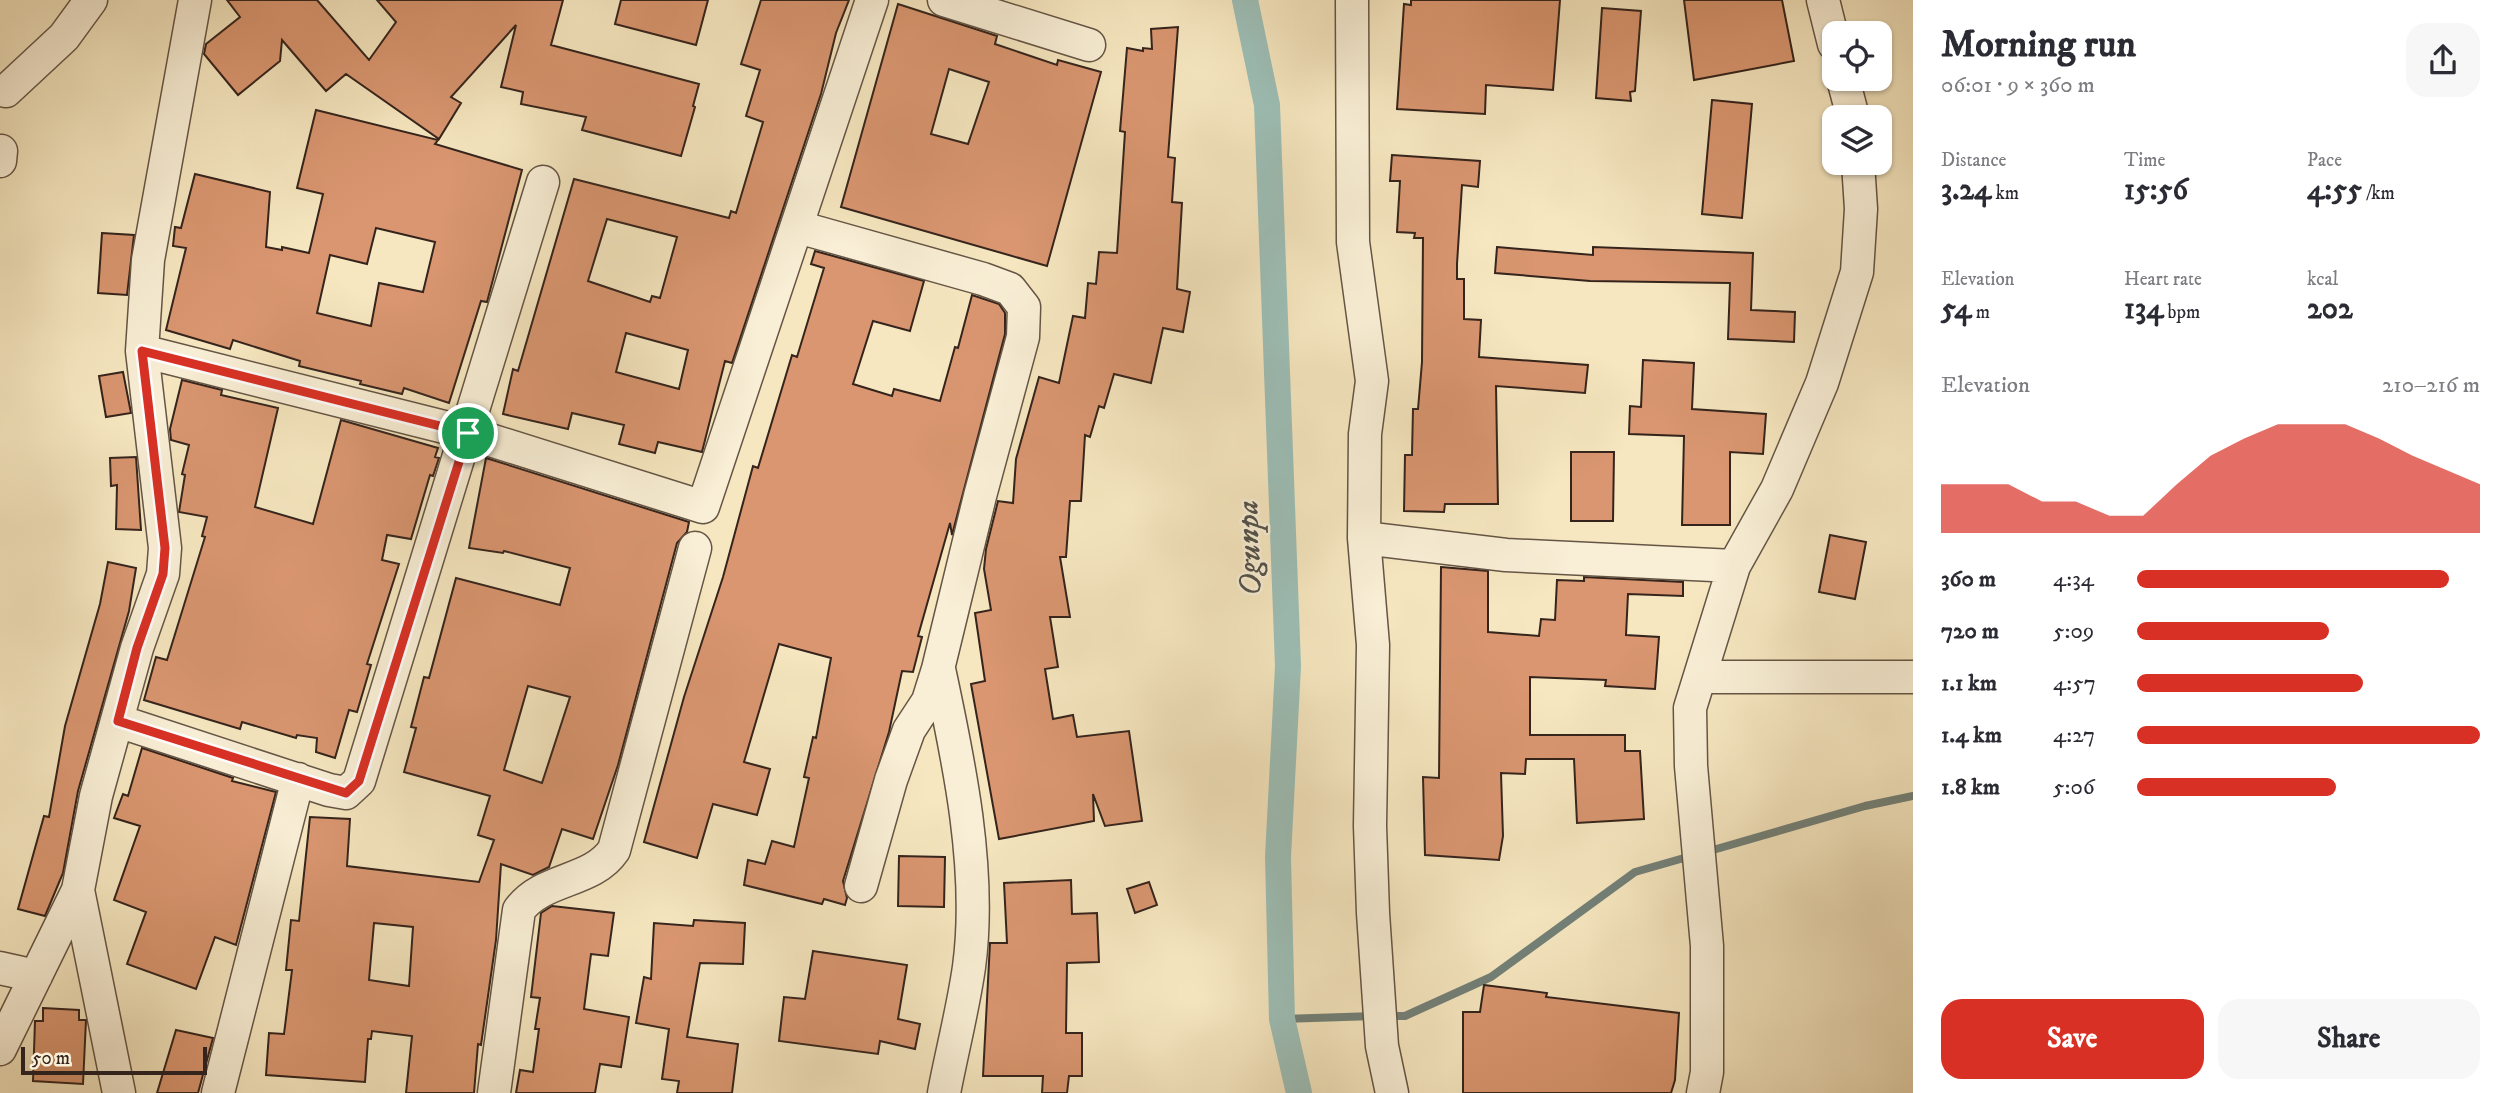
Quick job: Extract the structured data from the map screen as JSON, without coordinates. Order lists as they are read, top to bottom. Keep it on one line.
{"water":["Ogunpa"],"scale_bar":"50 m","page":{"heading":["Morning run","06:01 · 9 × 360 m"],"stats":[["Distance","3.24 km"],["Time","15:56"],["Pace","4:55 /km"],["Elevation","54 m"],["Heart rate","134 bpm"],["kcal","202"]],"chart":["Elevation","210–216 m"],"list":[{"name":"360 m","note":"4:34"},{"name":"720 m","note":"5:09"},{"name":"1.1 km","note":"4:57"},{"name":"1.4 km","note":"4:27"},{"name":"1.8 km","note":"5:06"}],"buttons":["Save","Share"],"scale":"50 m"}}
